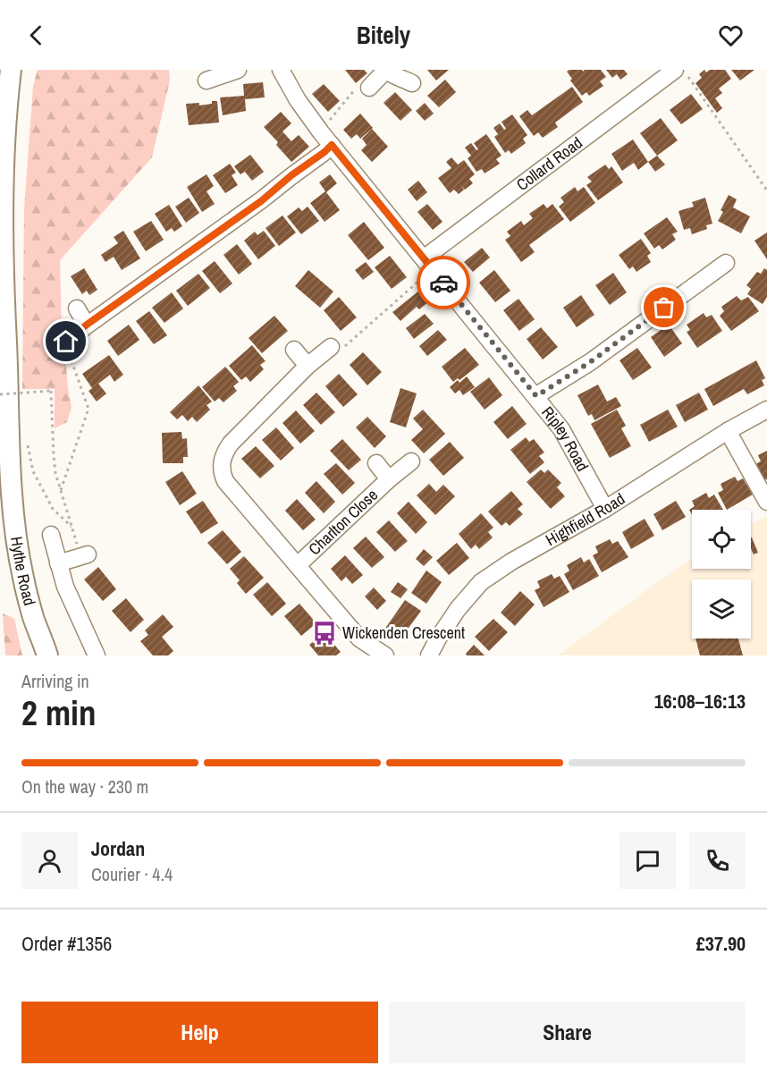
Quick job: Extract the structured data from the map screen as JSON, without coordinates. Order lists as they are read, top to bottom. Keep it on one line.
{"streets":{"main road":["Hythe Road"],"street":["Collard Road","Ripley Road","Highfield Road","Charlton Close"]},"crossings":[["Collard Road","Ripley Road"],["Ripley Road","Highfield Road"]],"places":{"bus stop":["Wickenden Crescent"]},"page":{"header":"Bitely","heading":["2 min","Arriving in","16:08–16:13"],"panel":["Jordan","Courier · 4.4","Order #1356","£37.90"],"bar":"On the way · 230 m","buttons":["Help","Share"]}}
